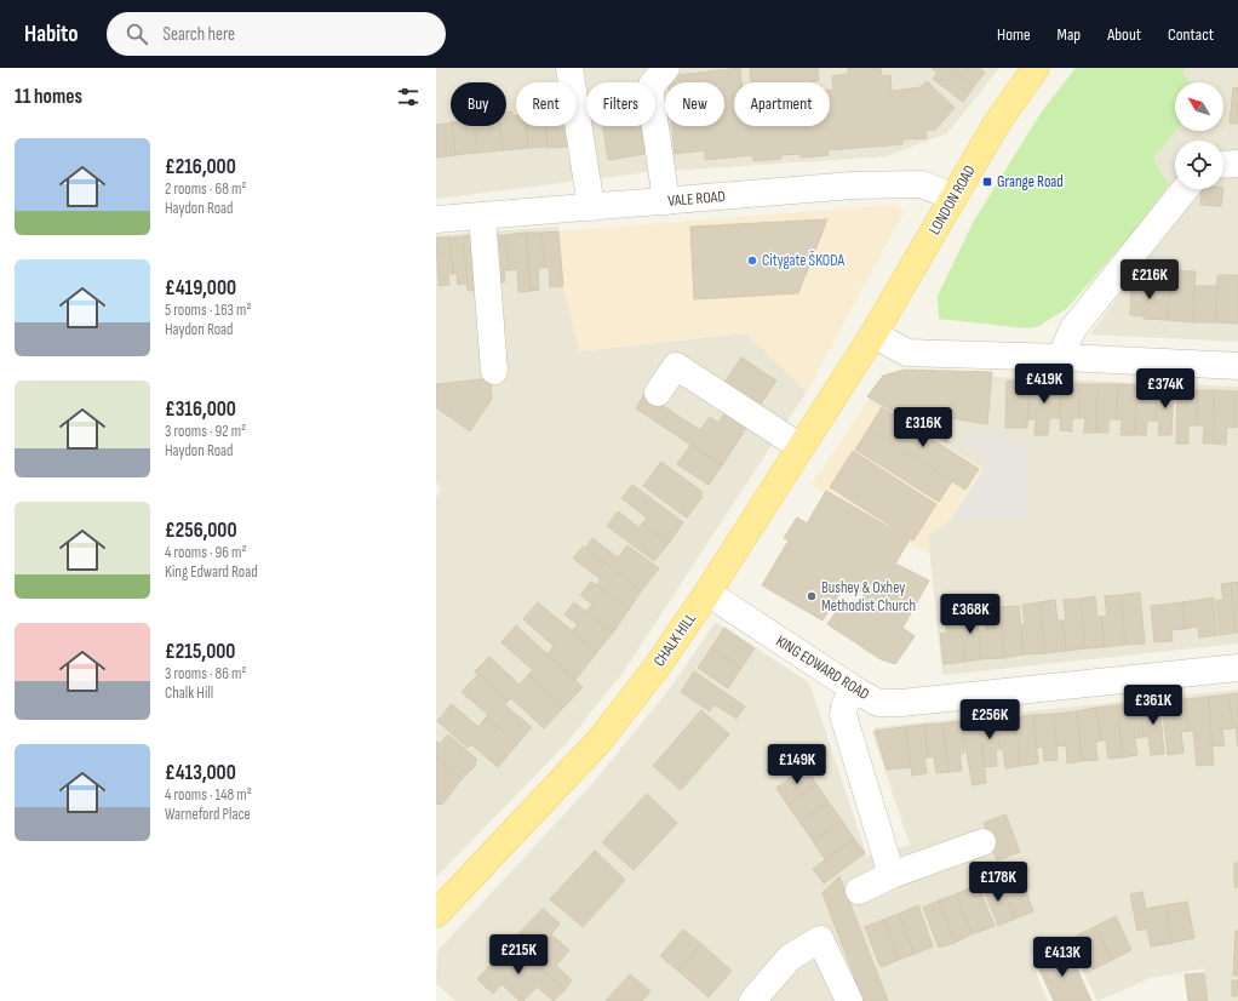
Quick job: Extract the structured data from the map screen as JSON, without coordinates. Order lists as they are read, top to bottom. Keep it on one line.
{"streets":{"main road":["LONDON ROAD","CHALK HILL"],"street":["VALE ROAD","KING EDWARD ROAD"]},"crossings":[["VALE ROAD","LONDON ROAD"],["LONDON ROAD","CHALK HILL"],["CHALK HILL","KING EDWARD ROAD"]],"places":{"transit":["Grange Road"],"other":["Citygate ŠKODA","Bushey & Oxhey Methodist Church"]},"north":"top left","page":{"header":"Habito","search":"Search here","nav":["Home","Map","About","Contact"],"heading":"11 homes","chip":["Buy","Rent","Filters","New","Apartment"],"list":[{"name":"£216,000","note":"2 rooms · 68 m² · Haydon Road"},{"name":"£419,000","note":"5 rooms · 163 m² · Haydon Road"},{"name":"£316,000","note":"3 rooms · 92 m² · Haydon Road"},{"name":"£256,000","note":"4 rooms · 96 m² · King Edward Road"},{"name":"£215,000","note":"3 rooms · 86 m² · Chalk Hill"},{"name":"£413,000","note":"4 rooms · 148 m² · Warneford Place"}],"price":["£216K","£419K","£374K","£316K","£368K","£361K","£256K","£149K","£178K","£215K","£413K"]}}
